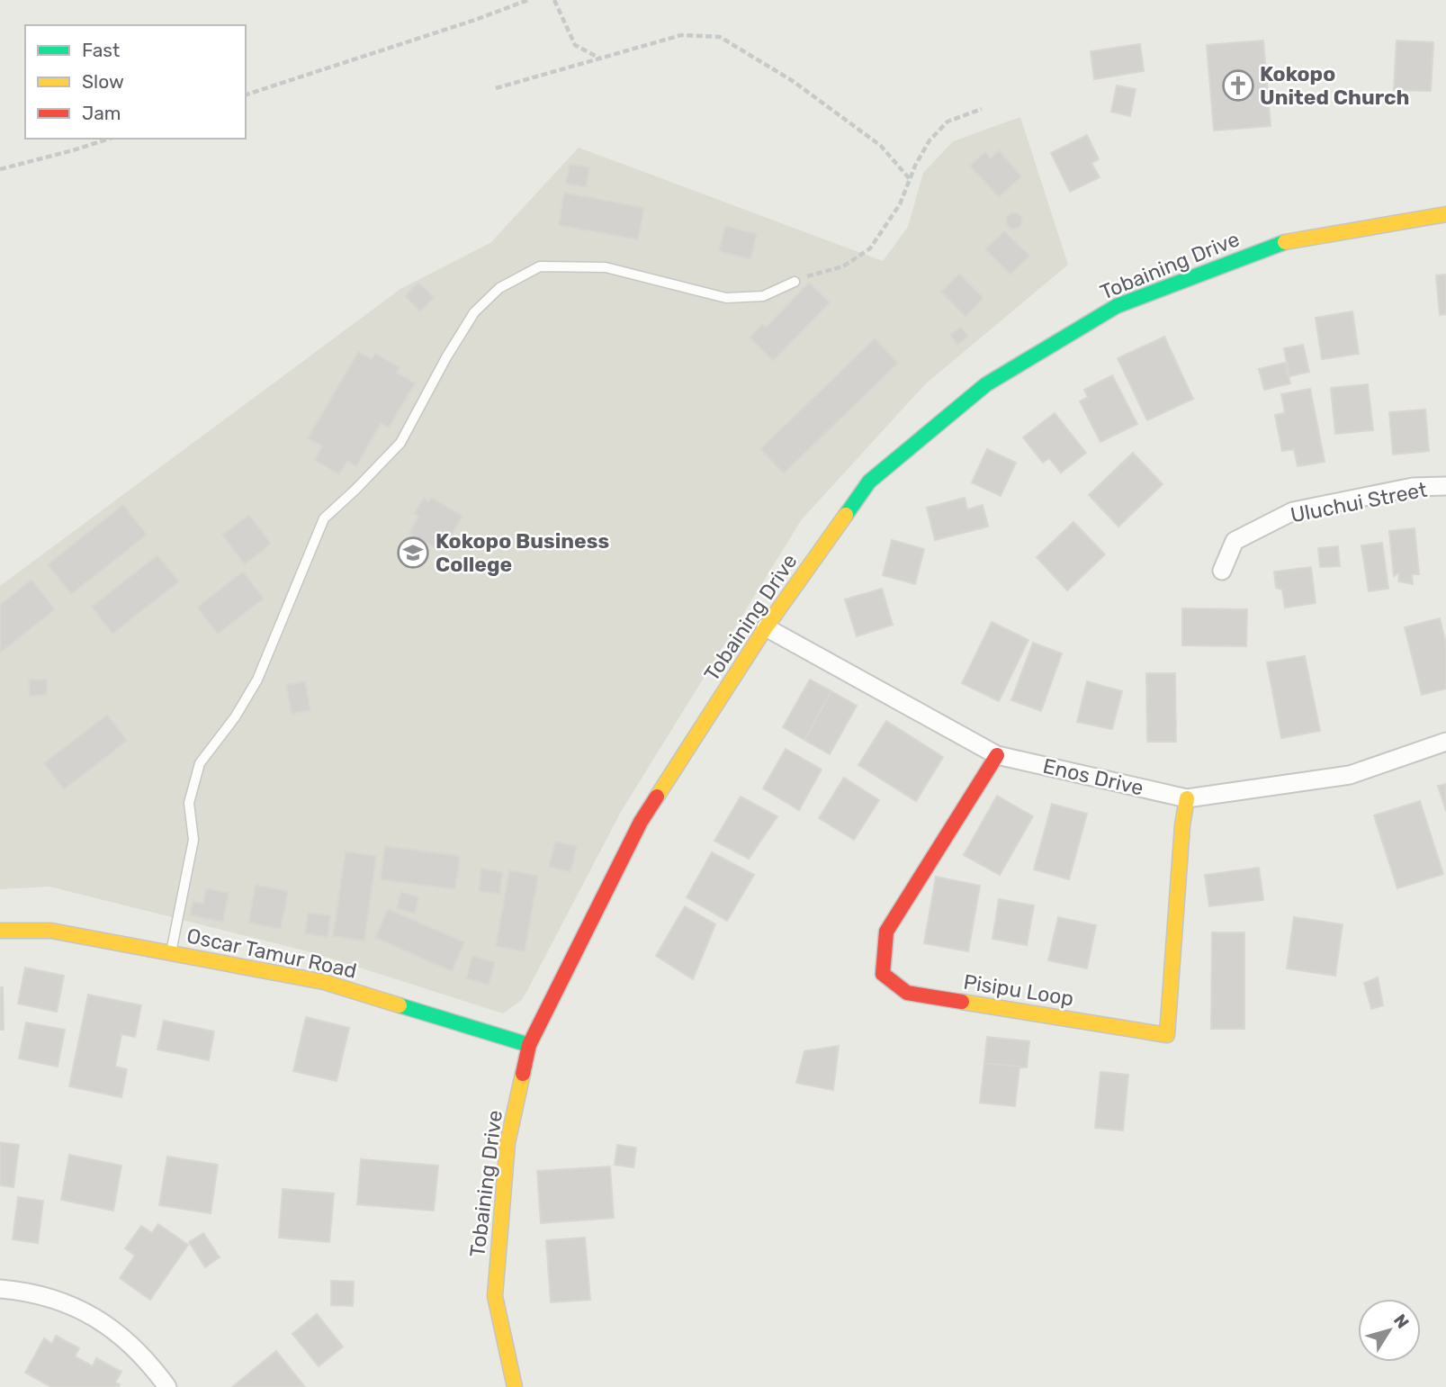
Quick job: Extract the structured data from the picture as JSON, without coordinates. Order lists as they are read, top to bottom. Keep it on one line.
{"streets":{"street":["Tobaining Drive","Uluchui Street","Enos Drive","Oscar Tamur Road","Pisipu Loop"]},"crossings":[["Tobaining Drive","Enos Drive"],["Tobaining Drive","Oscar Tamur Road"],["Enos Drive","Pisipu Loop"]],"places":{"church":["Kokopo United Church"],"school or university":["Kokopo Business College"]},"legend":["Fast","Slow","Jam"],"north":"top right"}
